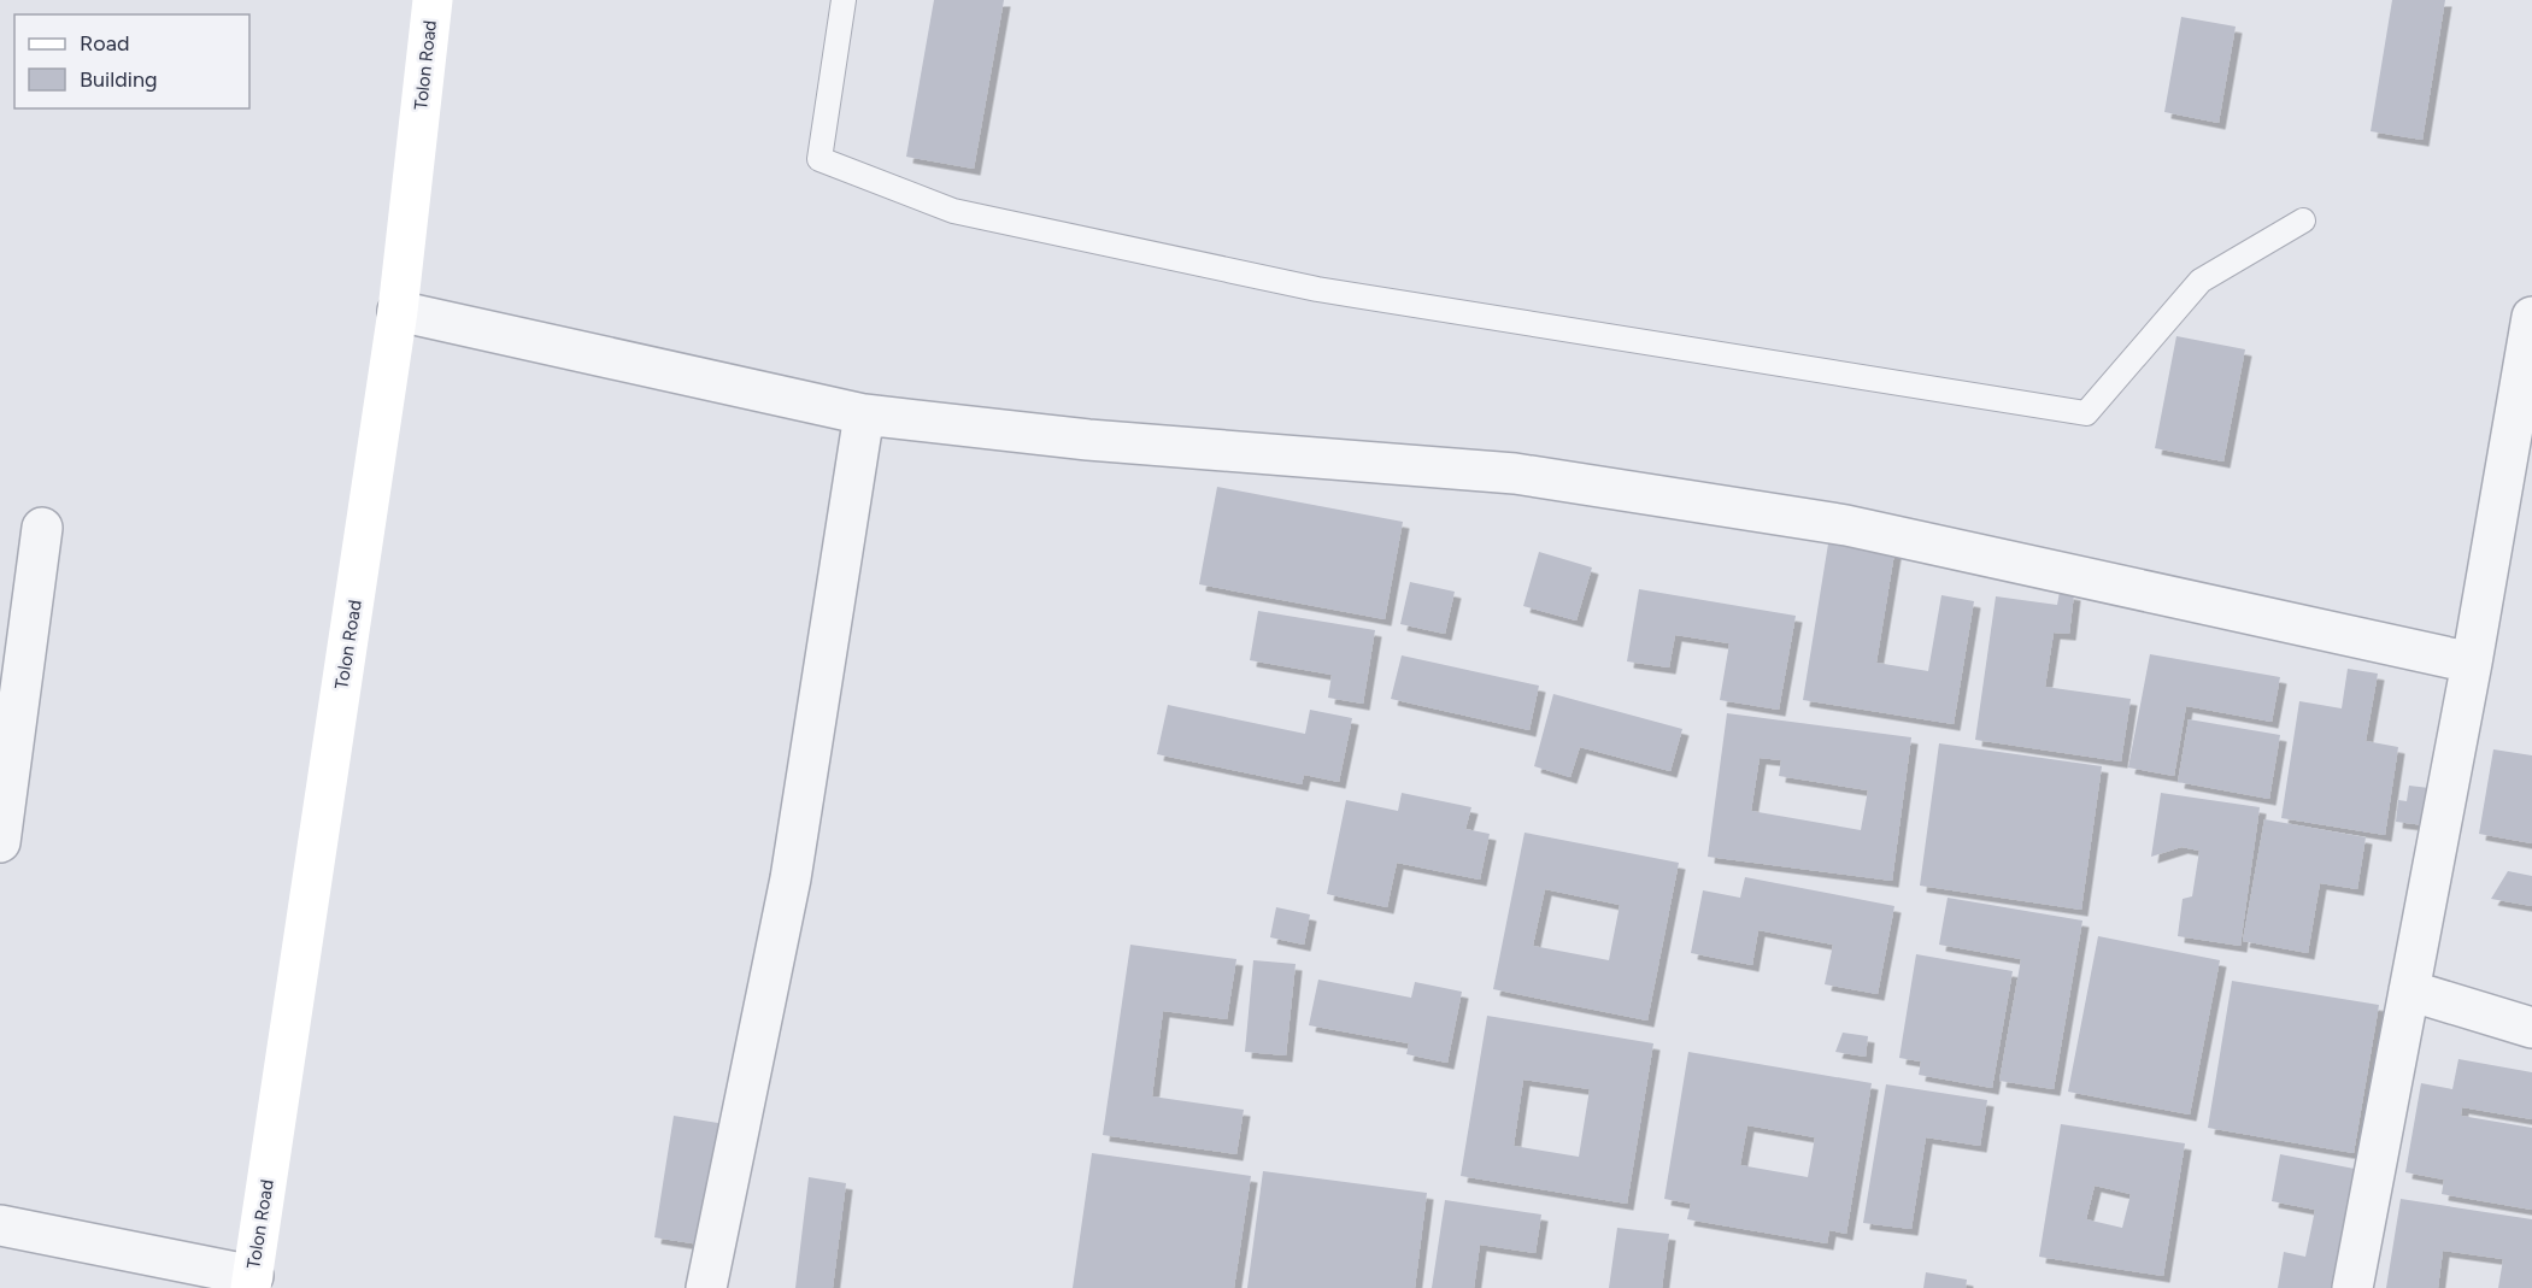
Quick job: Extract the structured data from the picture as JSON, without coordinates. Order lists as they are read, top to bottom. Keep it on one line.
{"streets":{"main road":["Tolon Road"]},"legend":["Road","Building"]}
